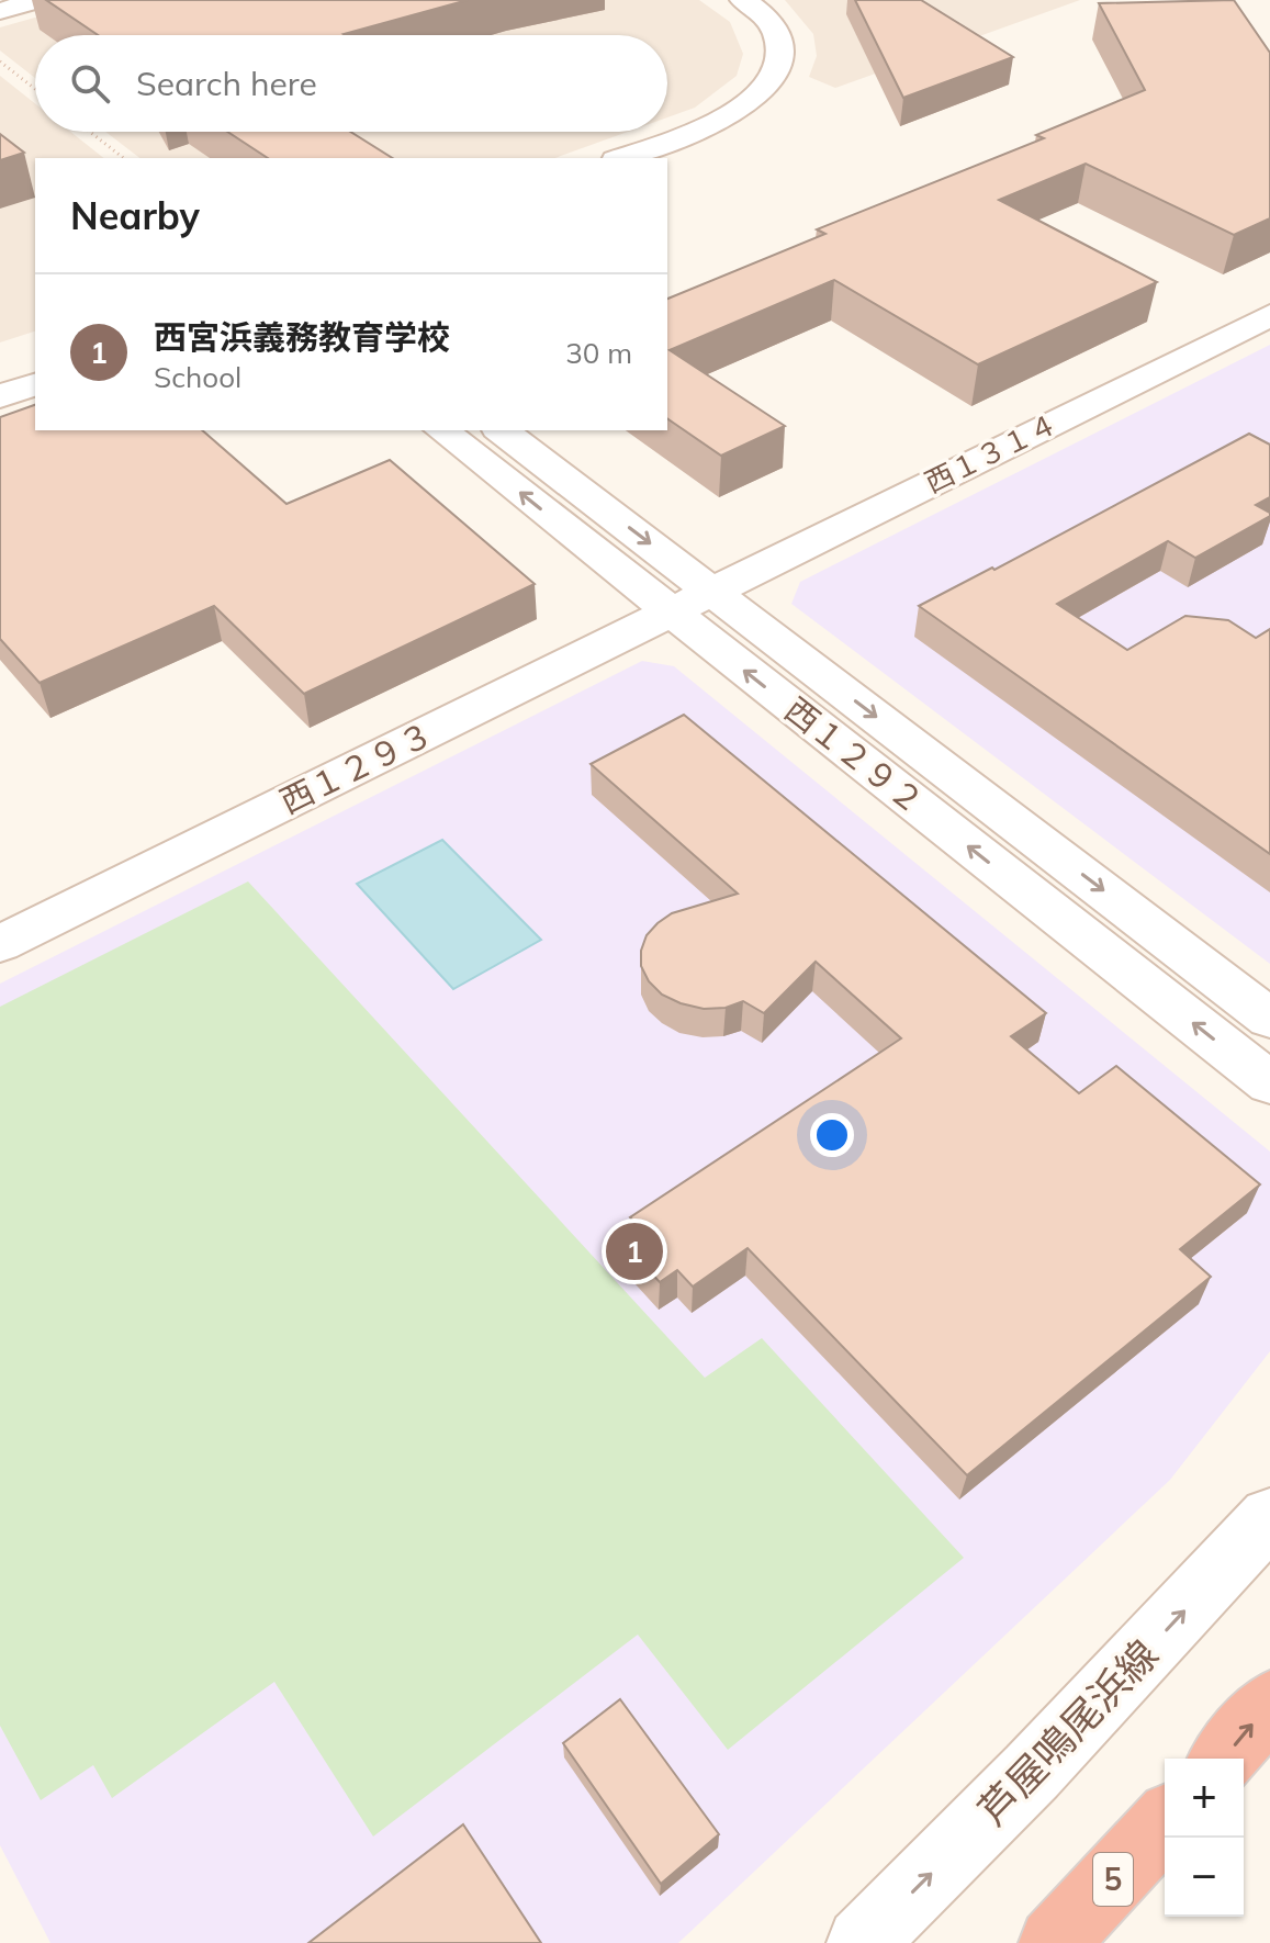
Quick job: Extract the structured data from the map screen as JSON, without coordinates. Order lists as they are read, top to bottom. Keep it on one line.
{"streets":{"highway":["5"],"street":["西１３１４","西１２９２","西１２９３","芦屋鳴尾浜線"]},"crossings":[["西１３１４","西１２９２"],["西１３１４","西１２９３"],["西１２９２","西１２９３"]],"one_way":["芦屋鳴尾浜線"],"page":{"search":"Search here","heading":"Nearby","list":[{"mark":"1","name":"西宮浜義務教育学校","note":"School","value":"30 m"}],"pins":"1","map_buttons":["+","−"]}}
